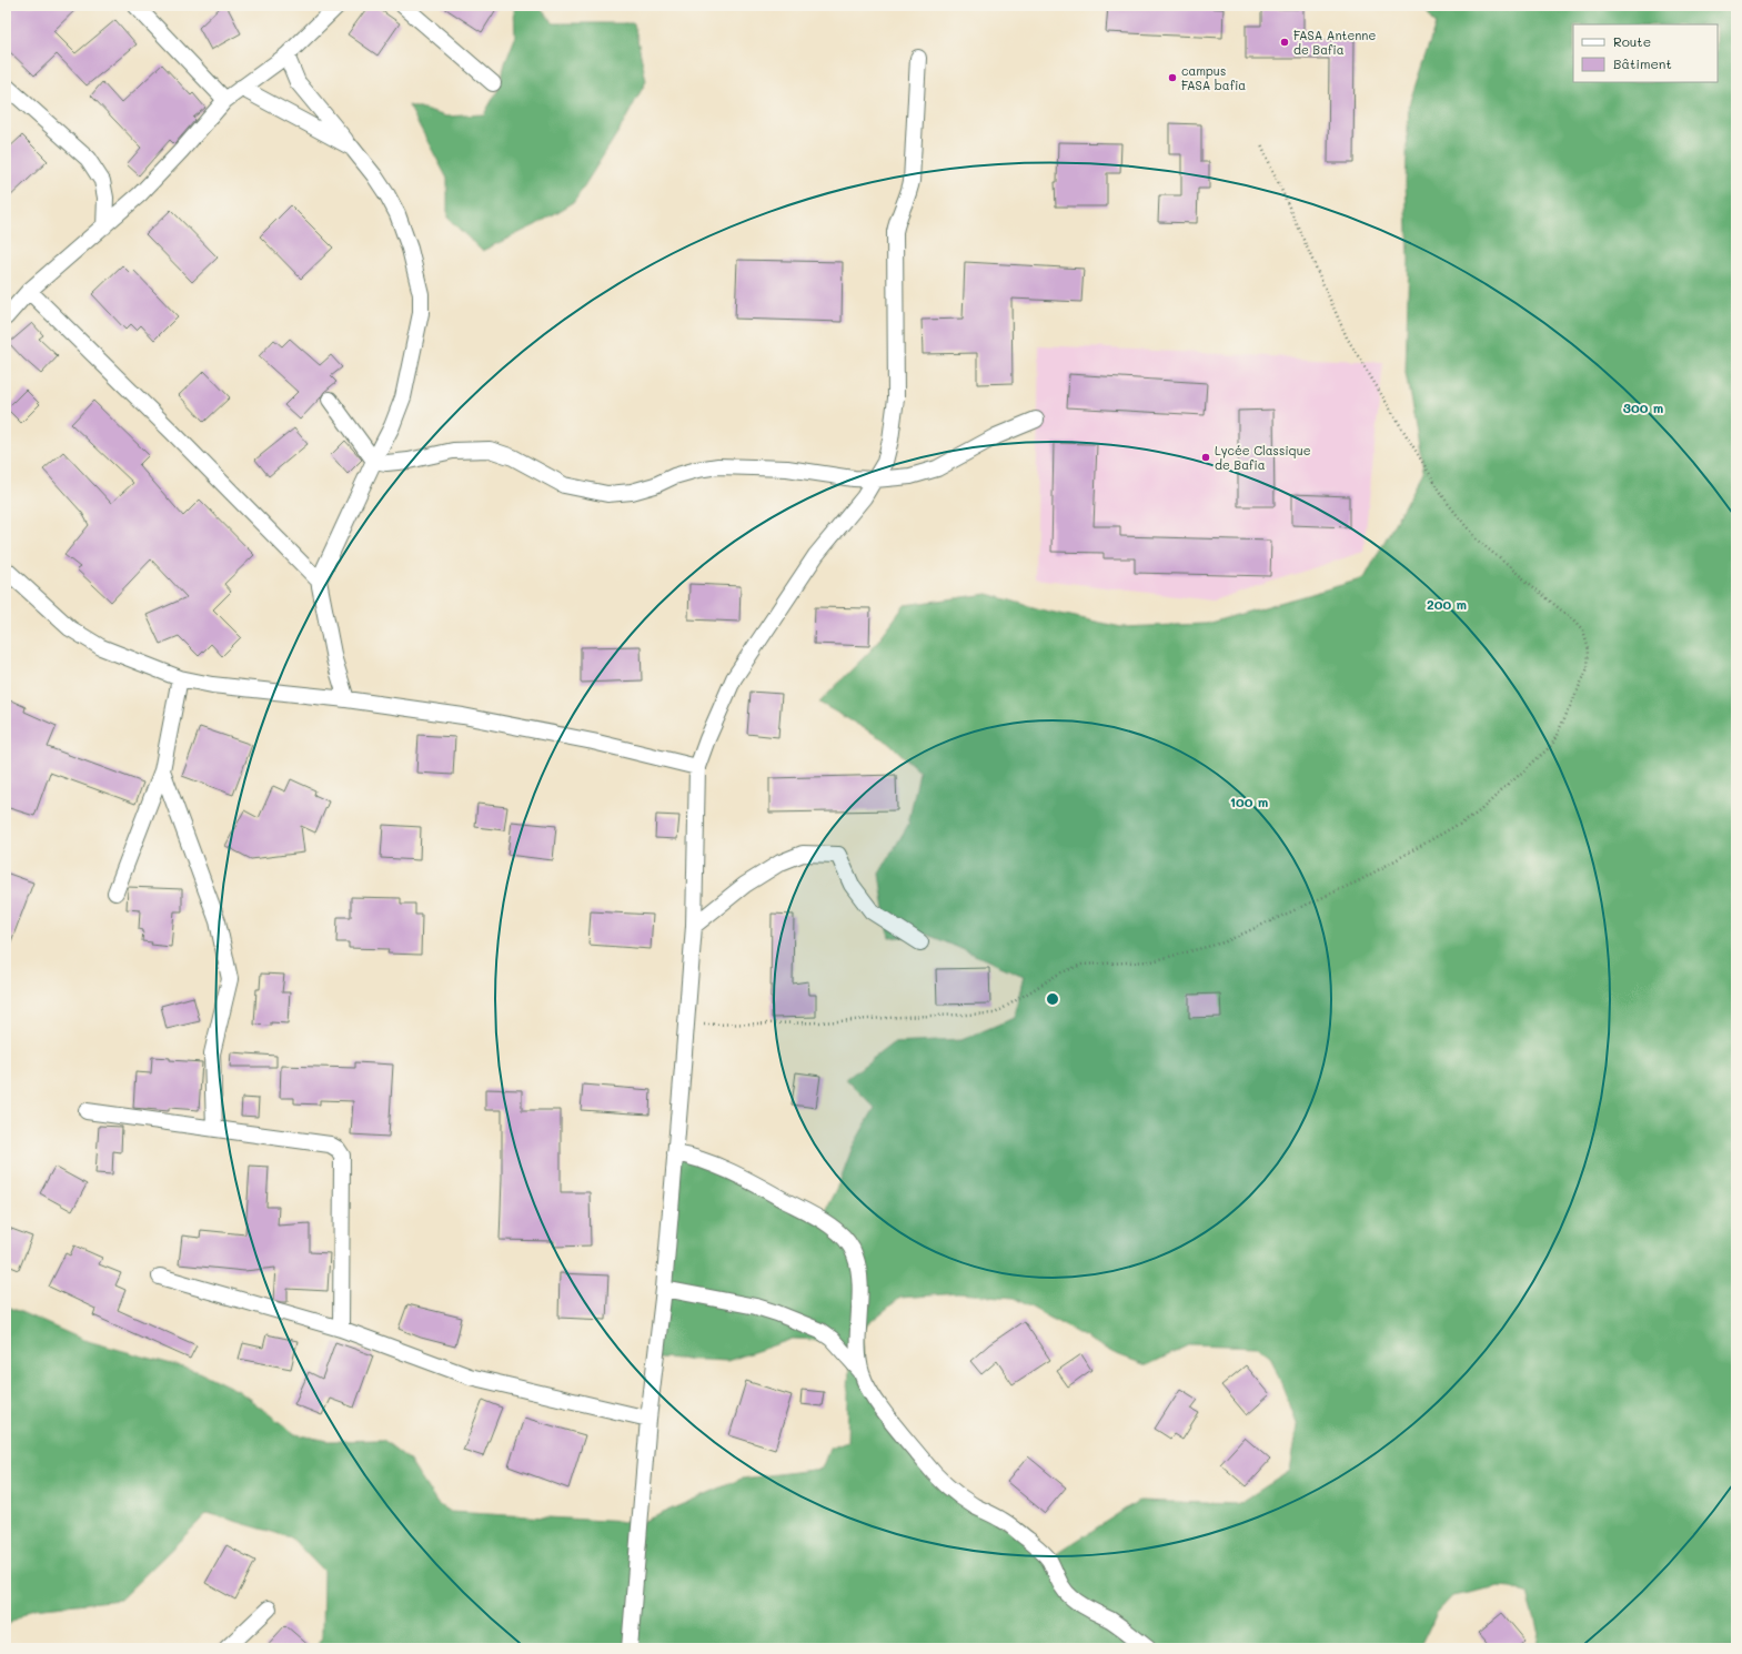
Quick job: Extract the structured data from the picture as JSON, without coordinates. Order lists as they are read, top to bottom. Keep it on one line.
{"places":["FASA Antenne de Bafia","campus FASA bafia","Lycée Classique de Bafia"],"legend":["Route","Bâtiment"],"rings":["300 m","200 m","100 m"]}
